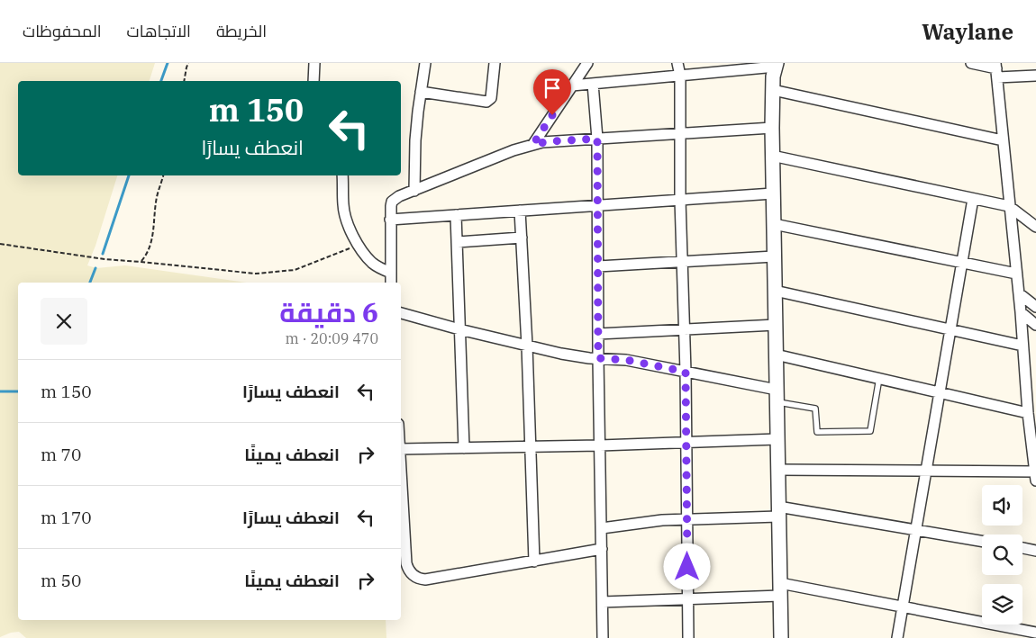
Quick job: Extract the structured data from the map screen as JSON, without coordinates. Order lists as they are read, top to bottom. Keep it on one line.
{"page":{"header":"Waylane","nav":["الخريطة","الاتجاهات","المحفوظات"],"turn":["150 m","انعطف يسارًا"],"heading":["6 دقيقة","470 m · 20:09"],"list":[{"name":"انعطف يسارًا","value":"150 m"},{"name":"انعطف يمينًا","value":"70 m"},{"name":"انعطف يسارًا","value":"170 m"},{"name":"انعطف يمينًا","value":"50 m"}]}}
